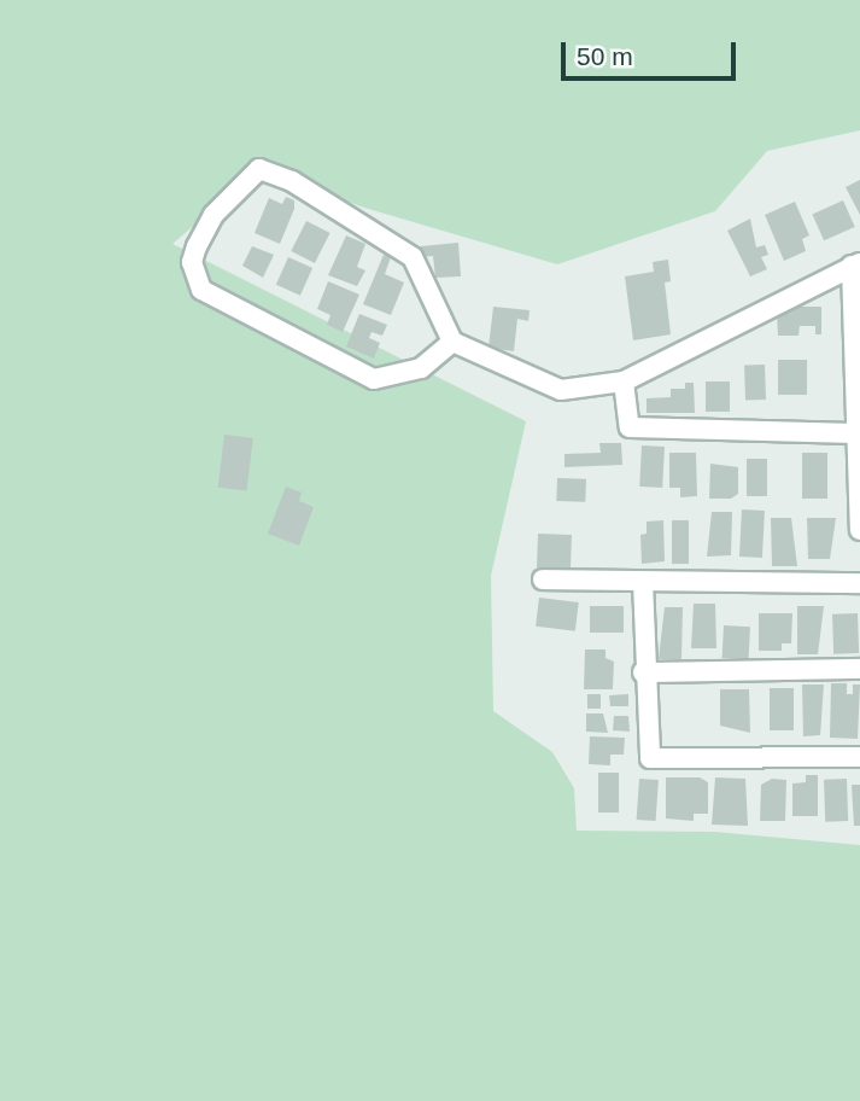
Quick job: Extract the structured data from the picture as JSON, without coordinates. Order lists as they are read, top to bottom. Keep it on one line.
{"scale_bar":"50 m"}
